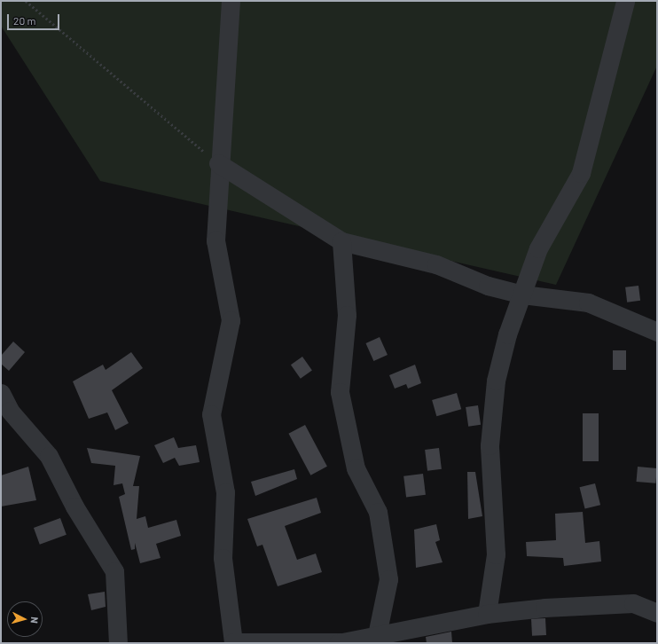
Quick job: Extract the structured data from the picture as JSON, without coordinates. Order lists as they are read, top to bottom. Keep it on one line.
{"scale_bar":"20 m","north":"right"}
